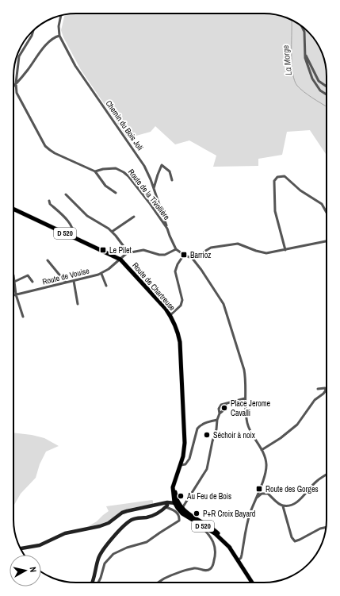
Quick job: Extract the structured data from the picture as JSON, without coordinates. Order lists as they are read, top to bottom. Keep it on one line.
{"streets":{"main road":["D 520","Route de Chartreuse"],"street":["Chemin du Bois Joli","Route de la Tivollière","Route de Vouise"]},"crossings":[["Chemin du Bois Joli","Route de la Tivollière"],["D 520","Route de Chartreuse"],["Route de Vouise","Route de Chartreuse"]],"water":["La Morge"],"places":{"transit":["Le Pilet","Barrioz","Route des Gorges"],"other":["Place Jerome Cavalli","Séchoir à noix","Au Feu de Bois","P+R Croix Bayard"]},"north":"right"}
